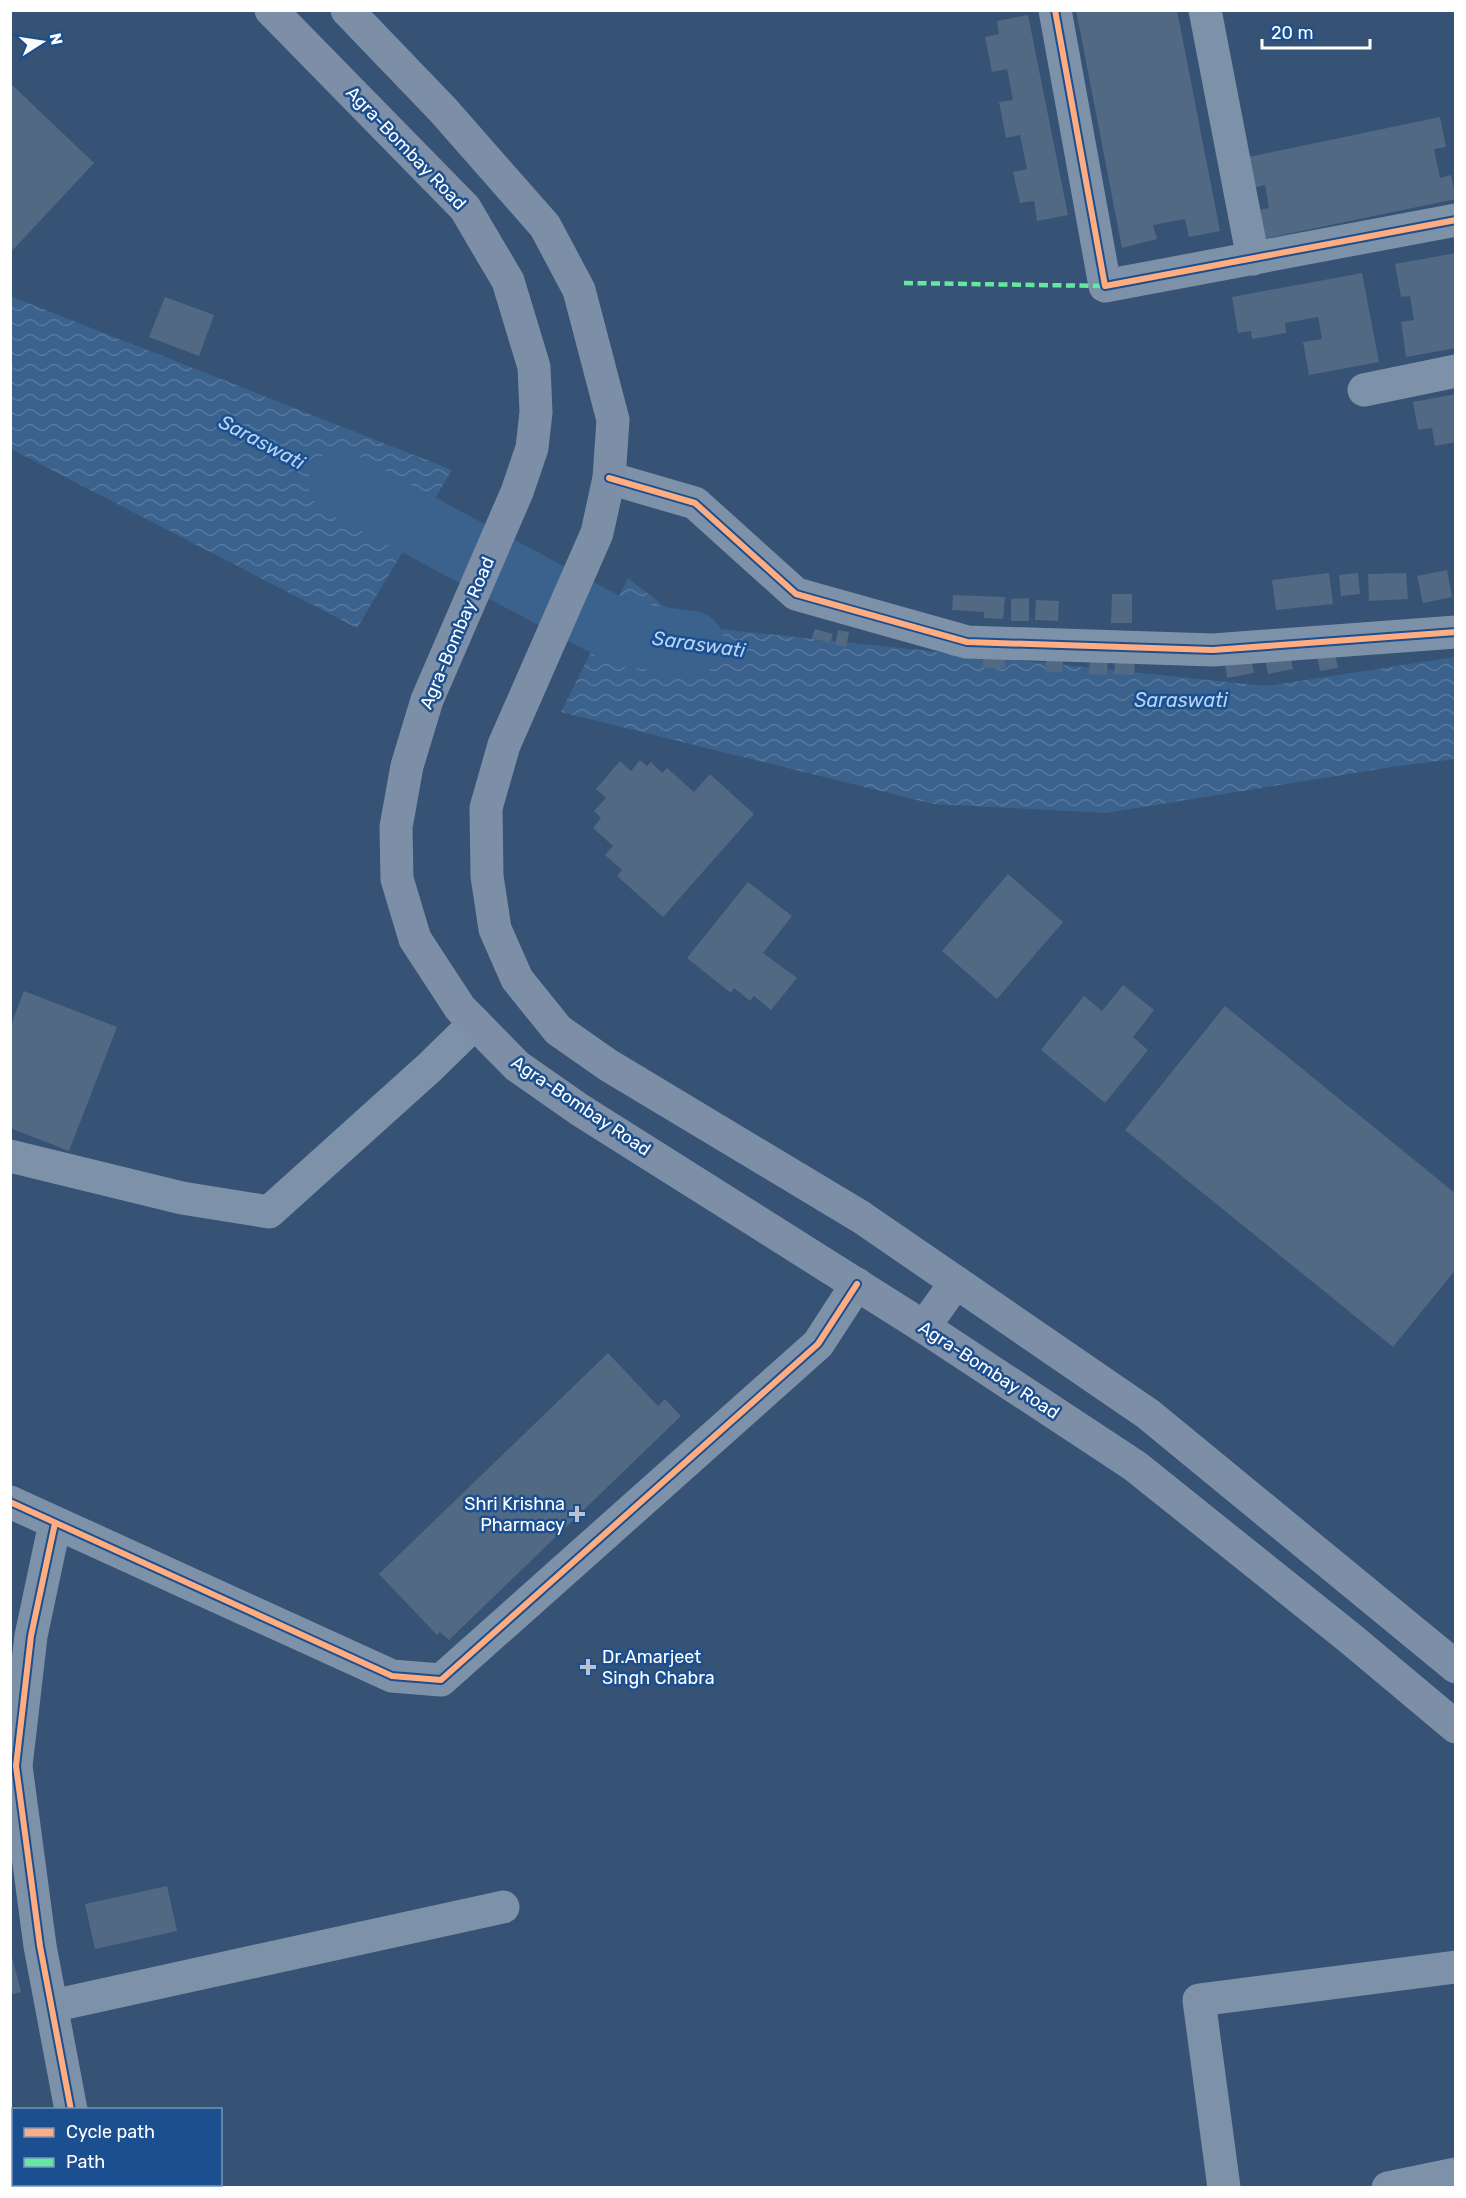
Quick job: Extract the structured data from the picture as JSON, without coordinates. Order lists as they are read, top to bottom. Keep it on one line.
{"streets":{"main road":["Agra-Bombay Road"]},"water":["Saraswati"],"places":{"health":["Shri Krishna Pharmacy","Dr.Amarjeet Singh Chabra"]},"legend":["Cycle path","Path"],"scale_bar":"20 m","north":"right"}
